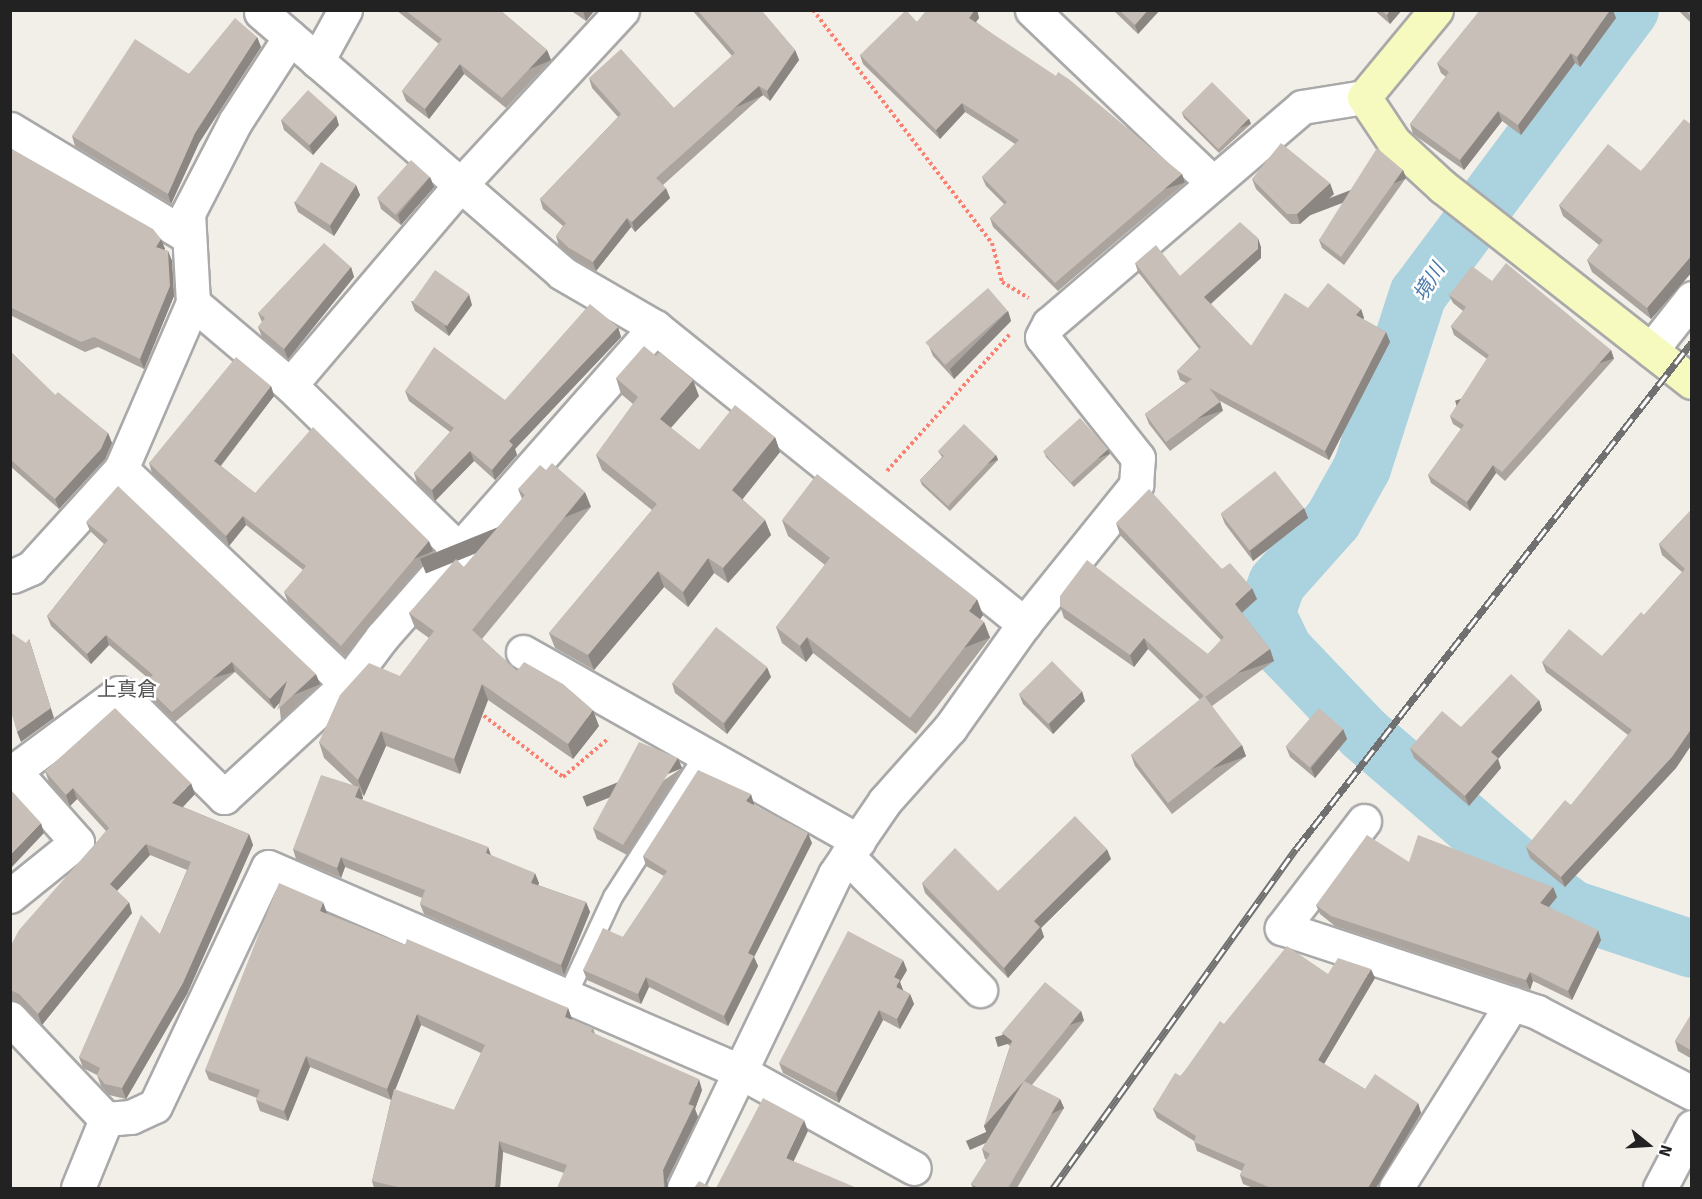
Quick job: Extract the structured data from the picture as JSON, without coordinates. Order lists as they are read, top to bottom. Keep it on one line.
{"districts":["上真倉"],"water":["境川"],"north":"right"}
